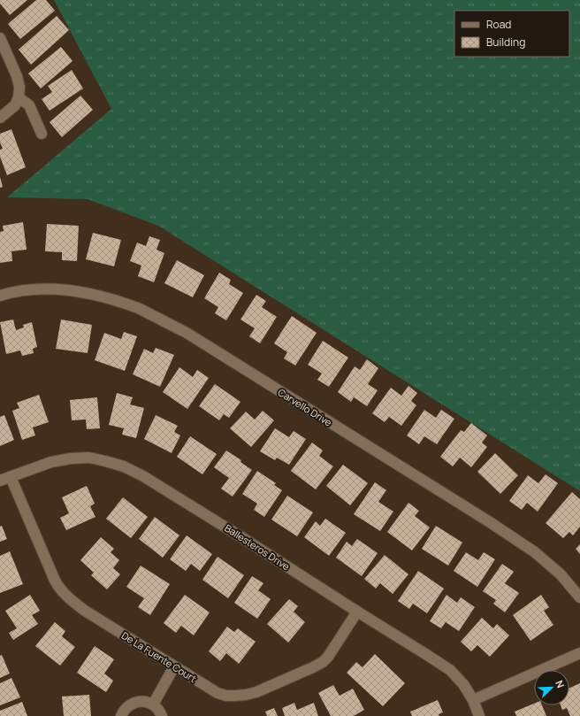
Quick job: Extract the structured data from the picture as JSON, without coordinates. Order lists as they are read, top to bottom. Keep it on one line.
{"streets":{"street":["Carvello Drive","Ballesteros Drive","De La Fuente Court"]},"crossings":[["Ballesteros Drive","De La Fuente Court"]],"legend":["Road","Building"],"north":"top right"}
